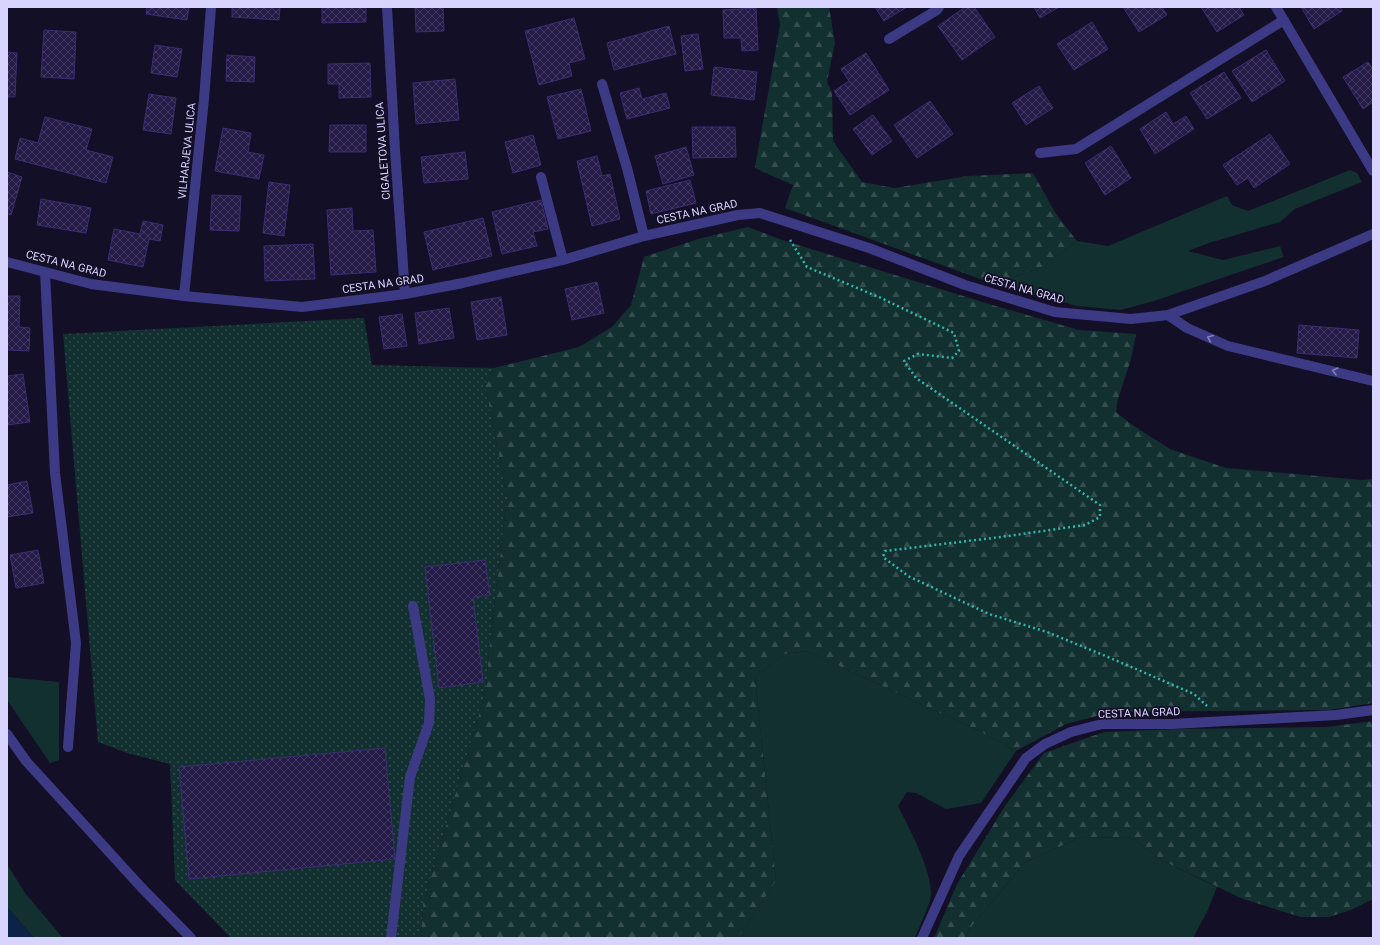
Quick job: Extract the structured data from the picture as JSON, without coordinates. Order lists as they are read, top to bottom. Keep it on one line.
{"streets":{"street":["VILHARJEVA ULICA","CIGALETOVA ULICA","CESTA NA GRAD"]},"crossings":[["VILHARJEVA ULICA","CESTA NA GRAD"],["CIGALETOVA ULICA","CESTA NA GRAD"]]}
